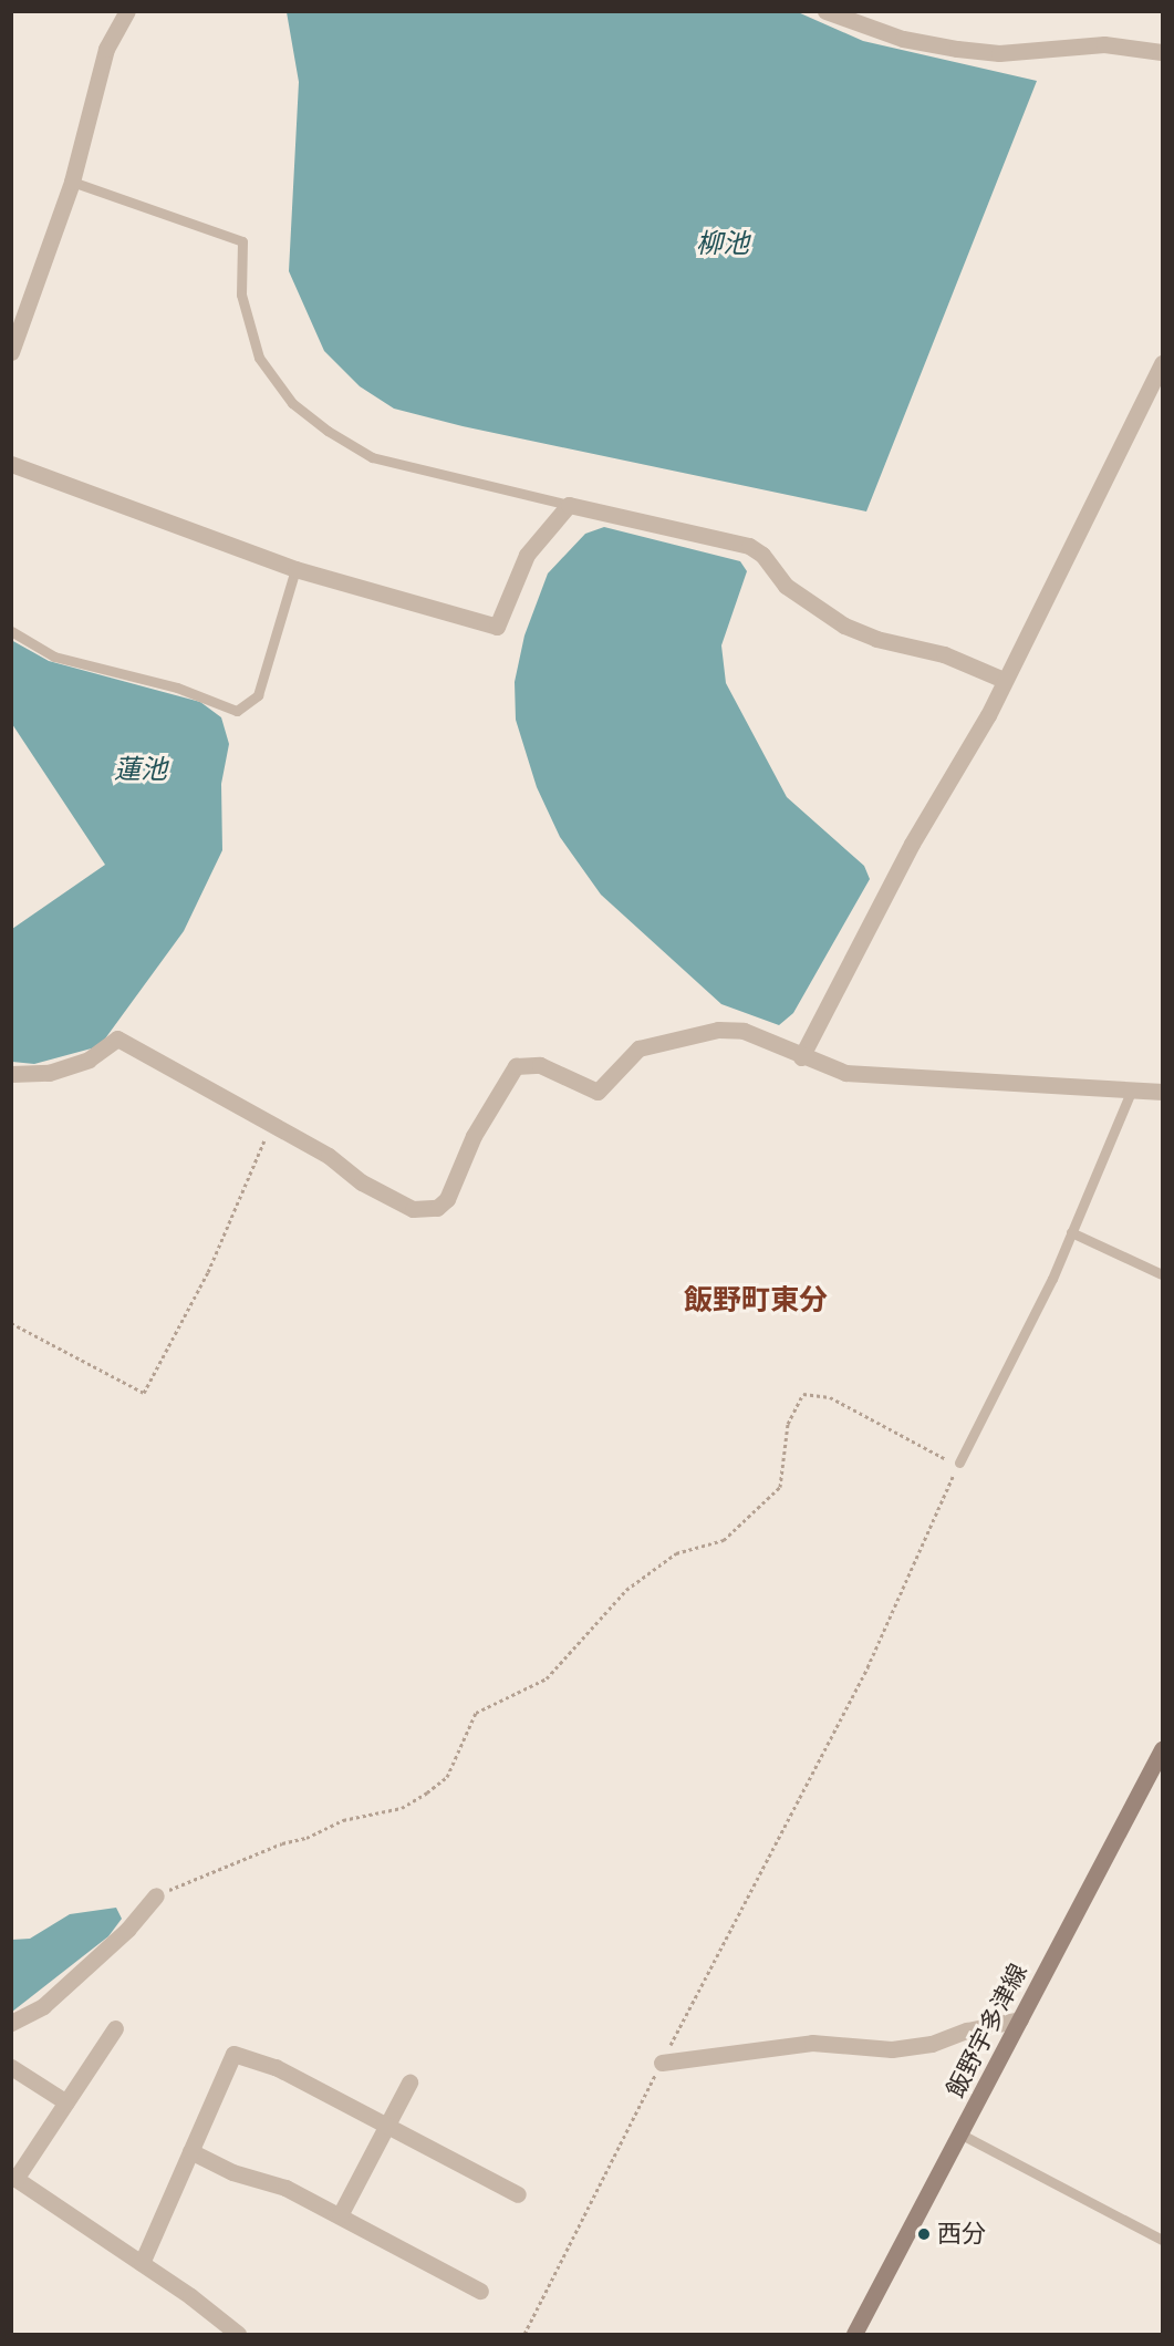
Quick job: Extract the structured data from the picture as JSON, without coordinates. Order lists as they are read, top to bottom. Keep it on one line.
{"streets":{"main road":["飯野宇多津線"]},"districts":["飯野町東分"],"water":["柳池","蓮池"],"places":["西分"]}
